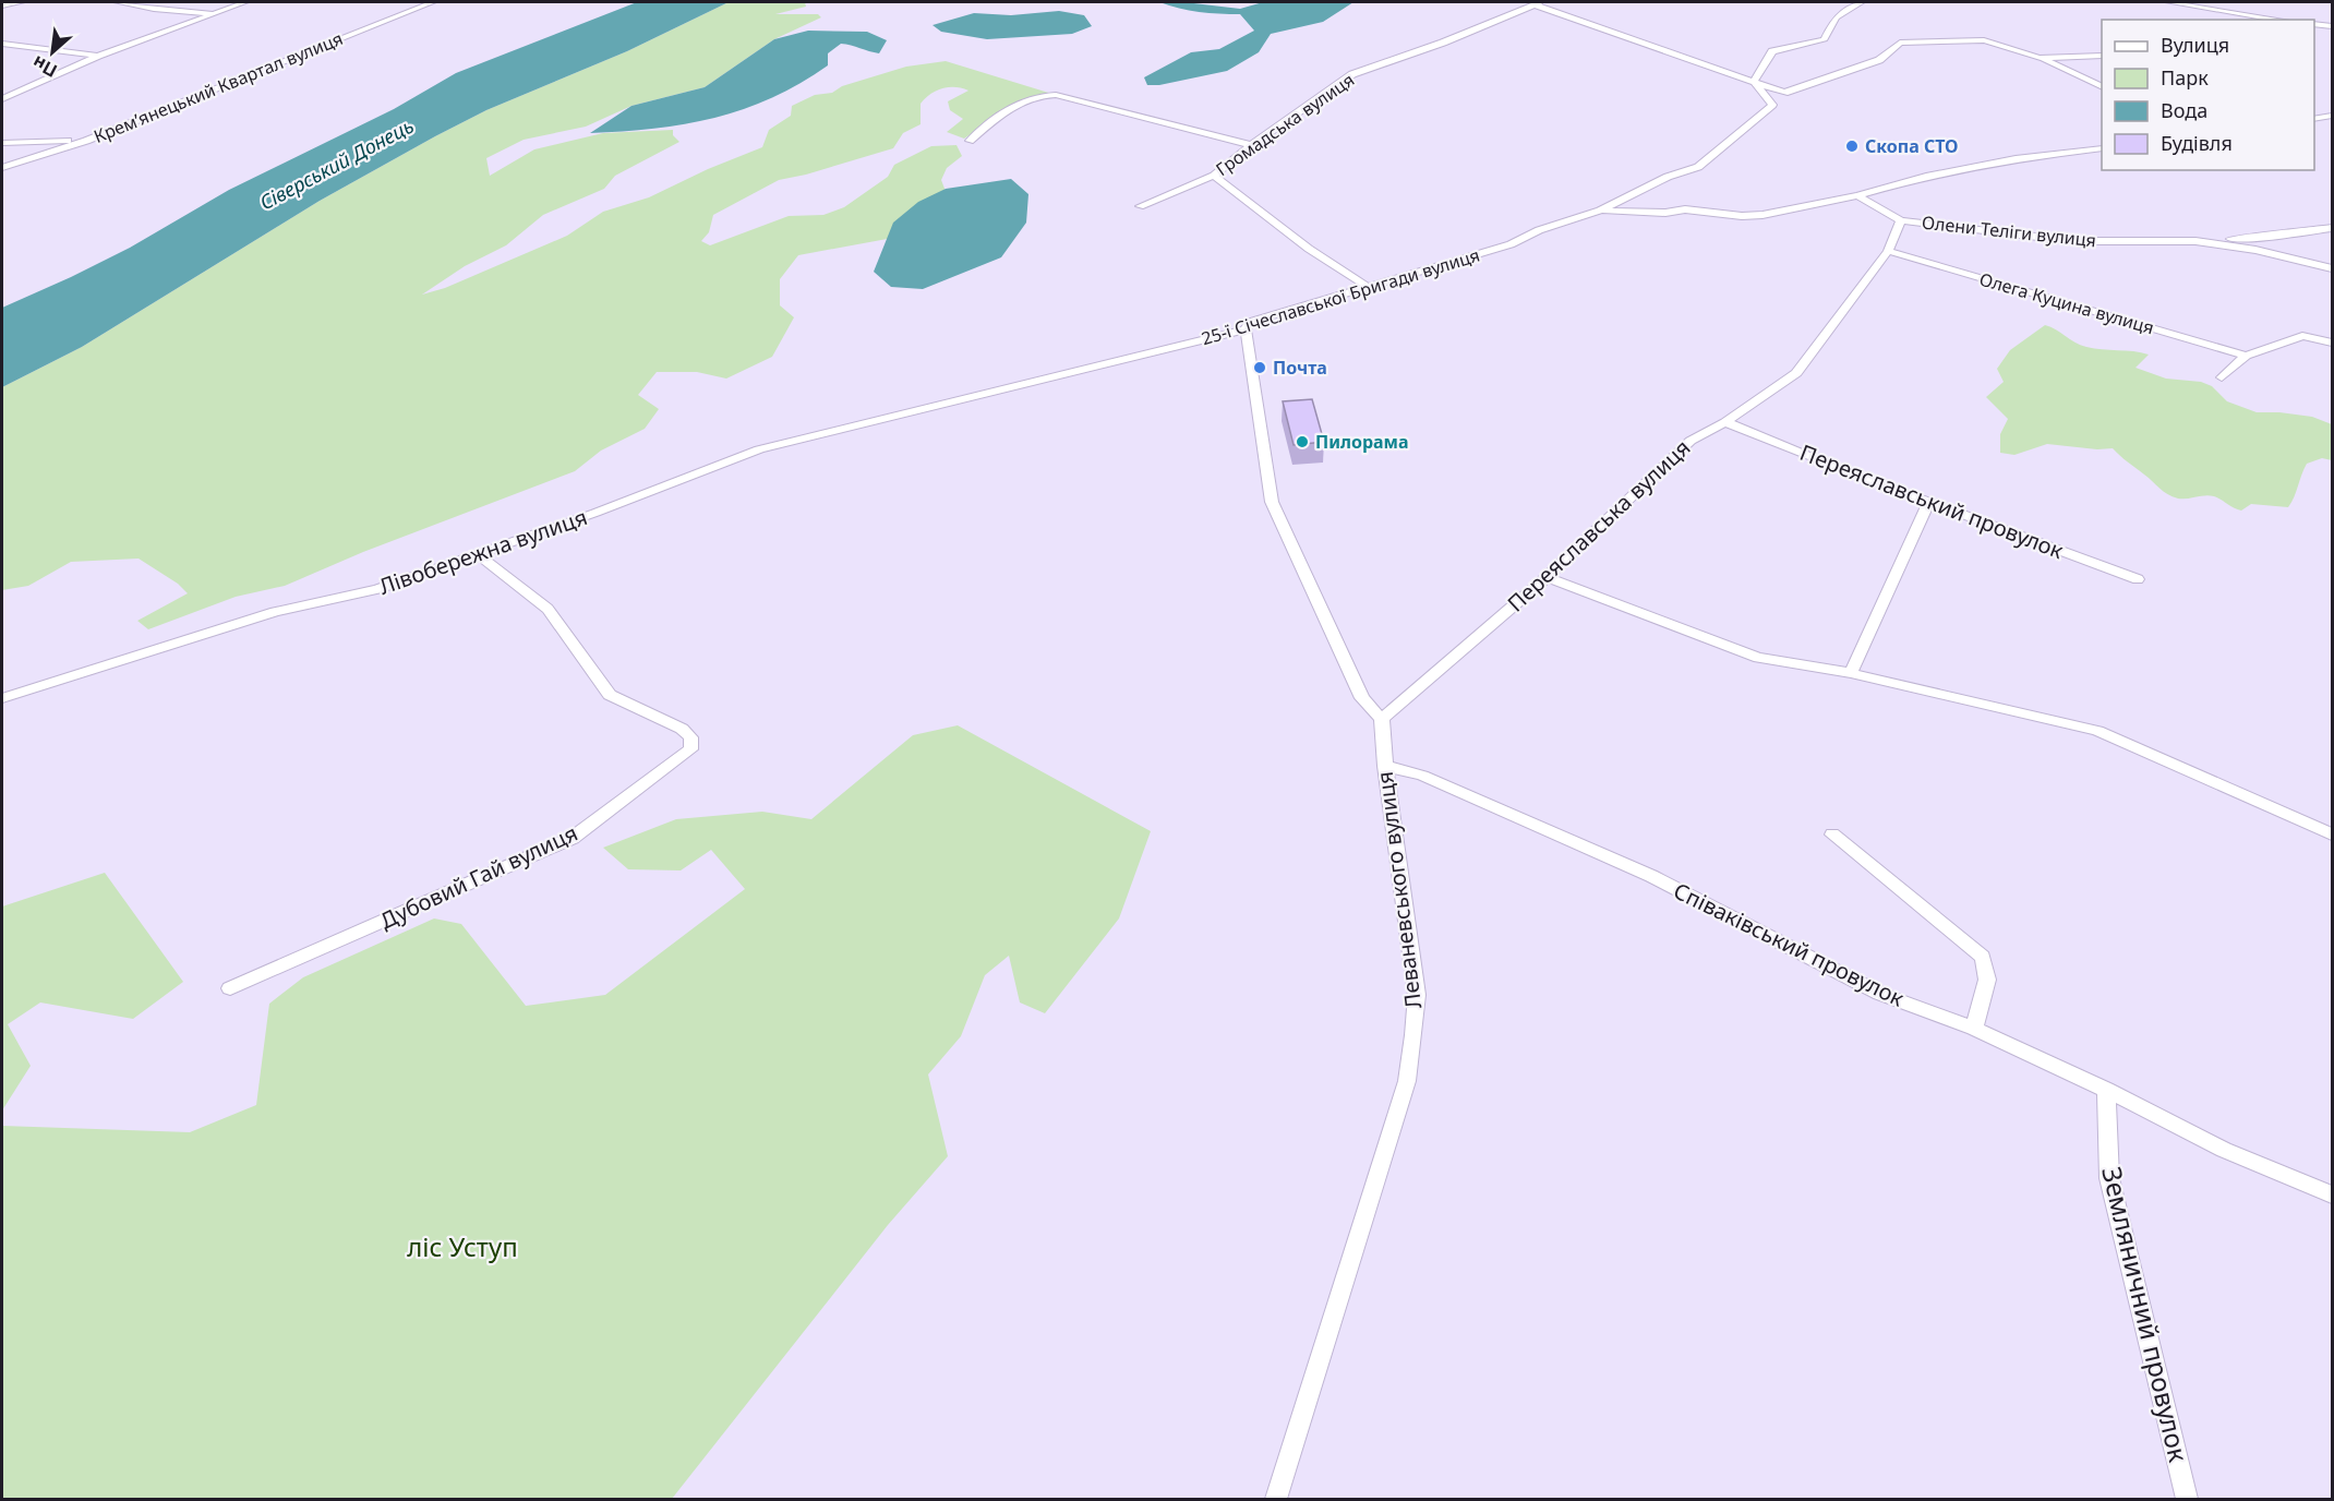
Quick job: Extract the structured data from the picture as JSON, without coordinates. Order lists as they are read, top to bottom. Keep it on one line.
{"streets":{"street":["Крем’янецький Квартал вулиця","Громадська вулиця","Олени Теліги вулиця","25-ї Січеславської Бригади вулиця","Олега Куцина вулиця","Переяславський провулок","Переяславська вулиця","Лівобережна вулиця","Дубовий Гай вулиця","Леваневського вулиця","Співаківський провулок","Земляничний провулок"]},"crossings":[["Олени Теліги вулиця","Переяславська вулиця"],["25-ї Січеславської Бригади вулиця","Лівобережна вулиця"],["Олега Куцина вулиця","Переяславська вулиця"],["Переяславський провулок","Переяславська вулиця"],["Переяславська вулиця","Леваневського вулиця"],["Лівобережна вулиця","Дубовий Гай вулиця"],["Леваневського вулиця","Співаківський провулок"],["Співаківський провулок","Земляничний провулок"]],"water":["Сіверський Донець"],"parks":["ліс Уступ"],"places":["Скопа СТО","Почта","Пилорама"],"legend":["Вулиця","Парк","Вода","Будівля"],"north":"bottom left"}
